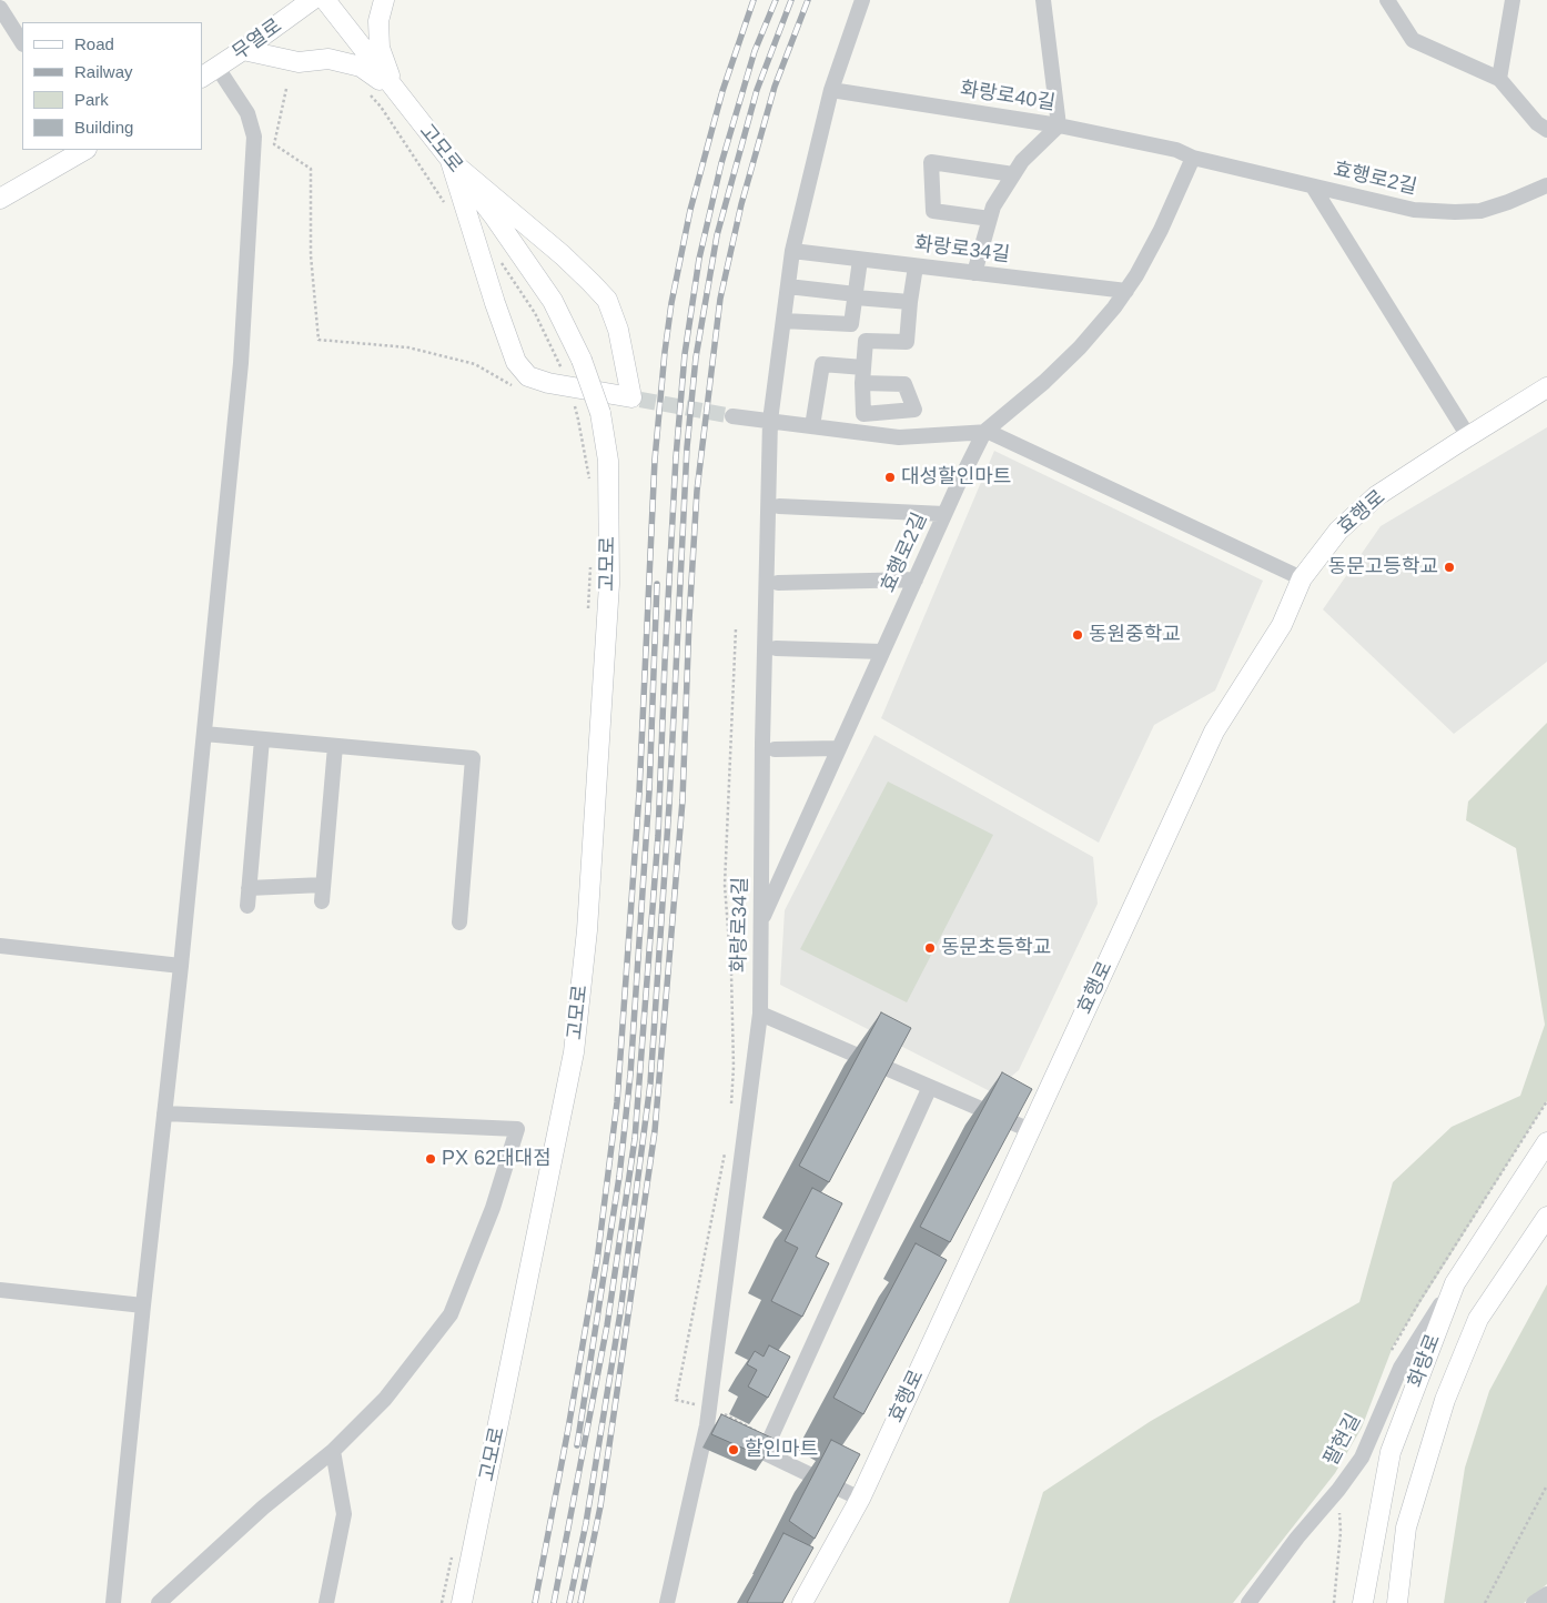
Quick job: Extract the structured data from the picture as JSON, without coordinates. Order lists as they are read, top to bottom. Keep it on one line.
{"streets":{"main road":["무열로","고모로","효행로","화랑로"],"street":["화랑로40길","효행로2길","화랑로34길","팔현길"]},"crossings":[["화랑로40길","효행로2길"],["화랑로40길","화랑로34길"],["효행로2길","화랑로34길"],["화랑로","팔현길"]],"places":["대성할인마트","동문고등학교","동원중학교","동문초등학교","PX 62대대점","할인마트"],"legend":["Road","Railway","Park","Building"]}
